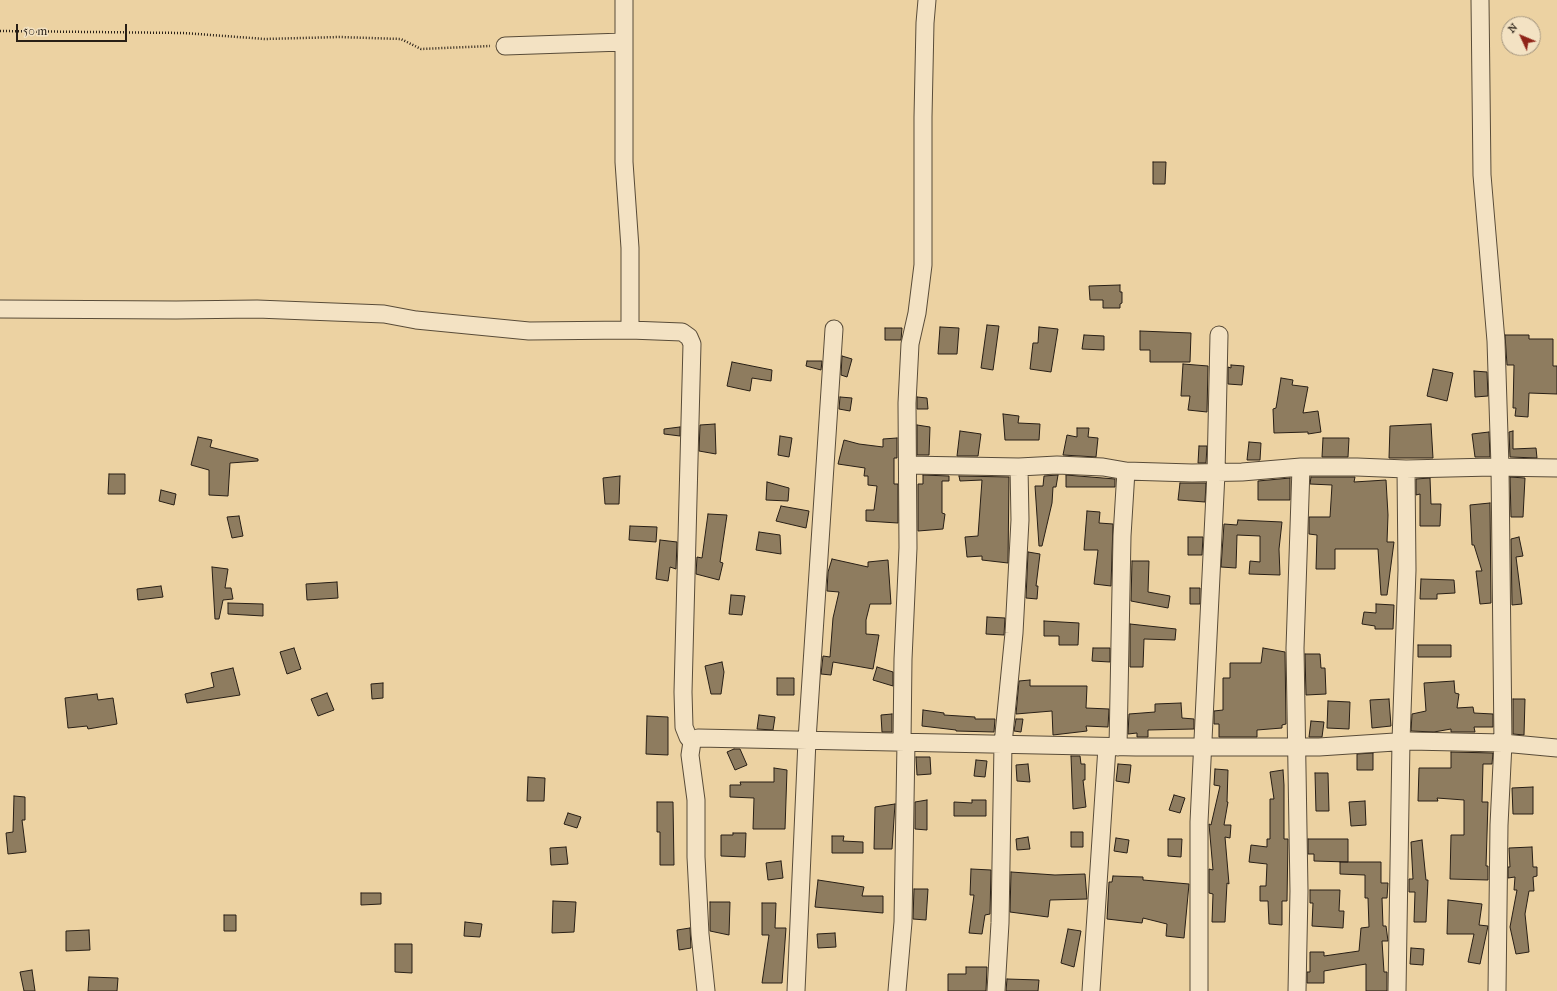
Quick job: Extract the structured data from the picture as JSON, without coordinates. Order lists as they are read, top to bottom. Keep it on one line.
{"scale_bar":"50 m","north":"top left"}
